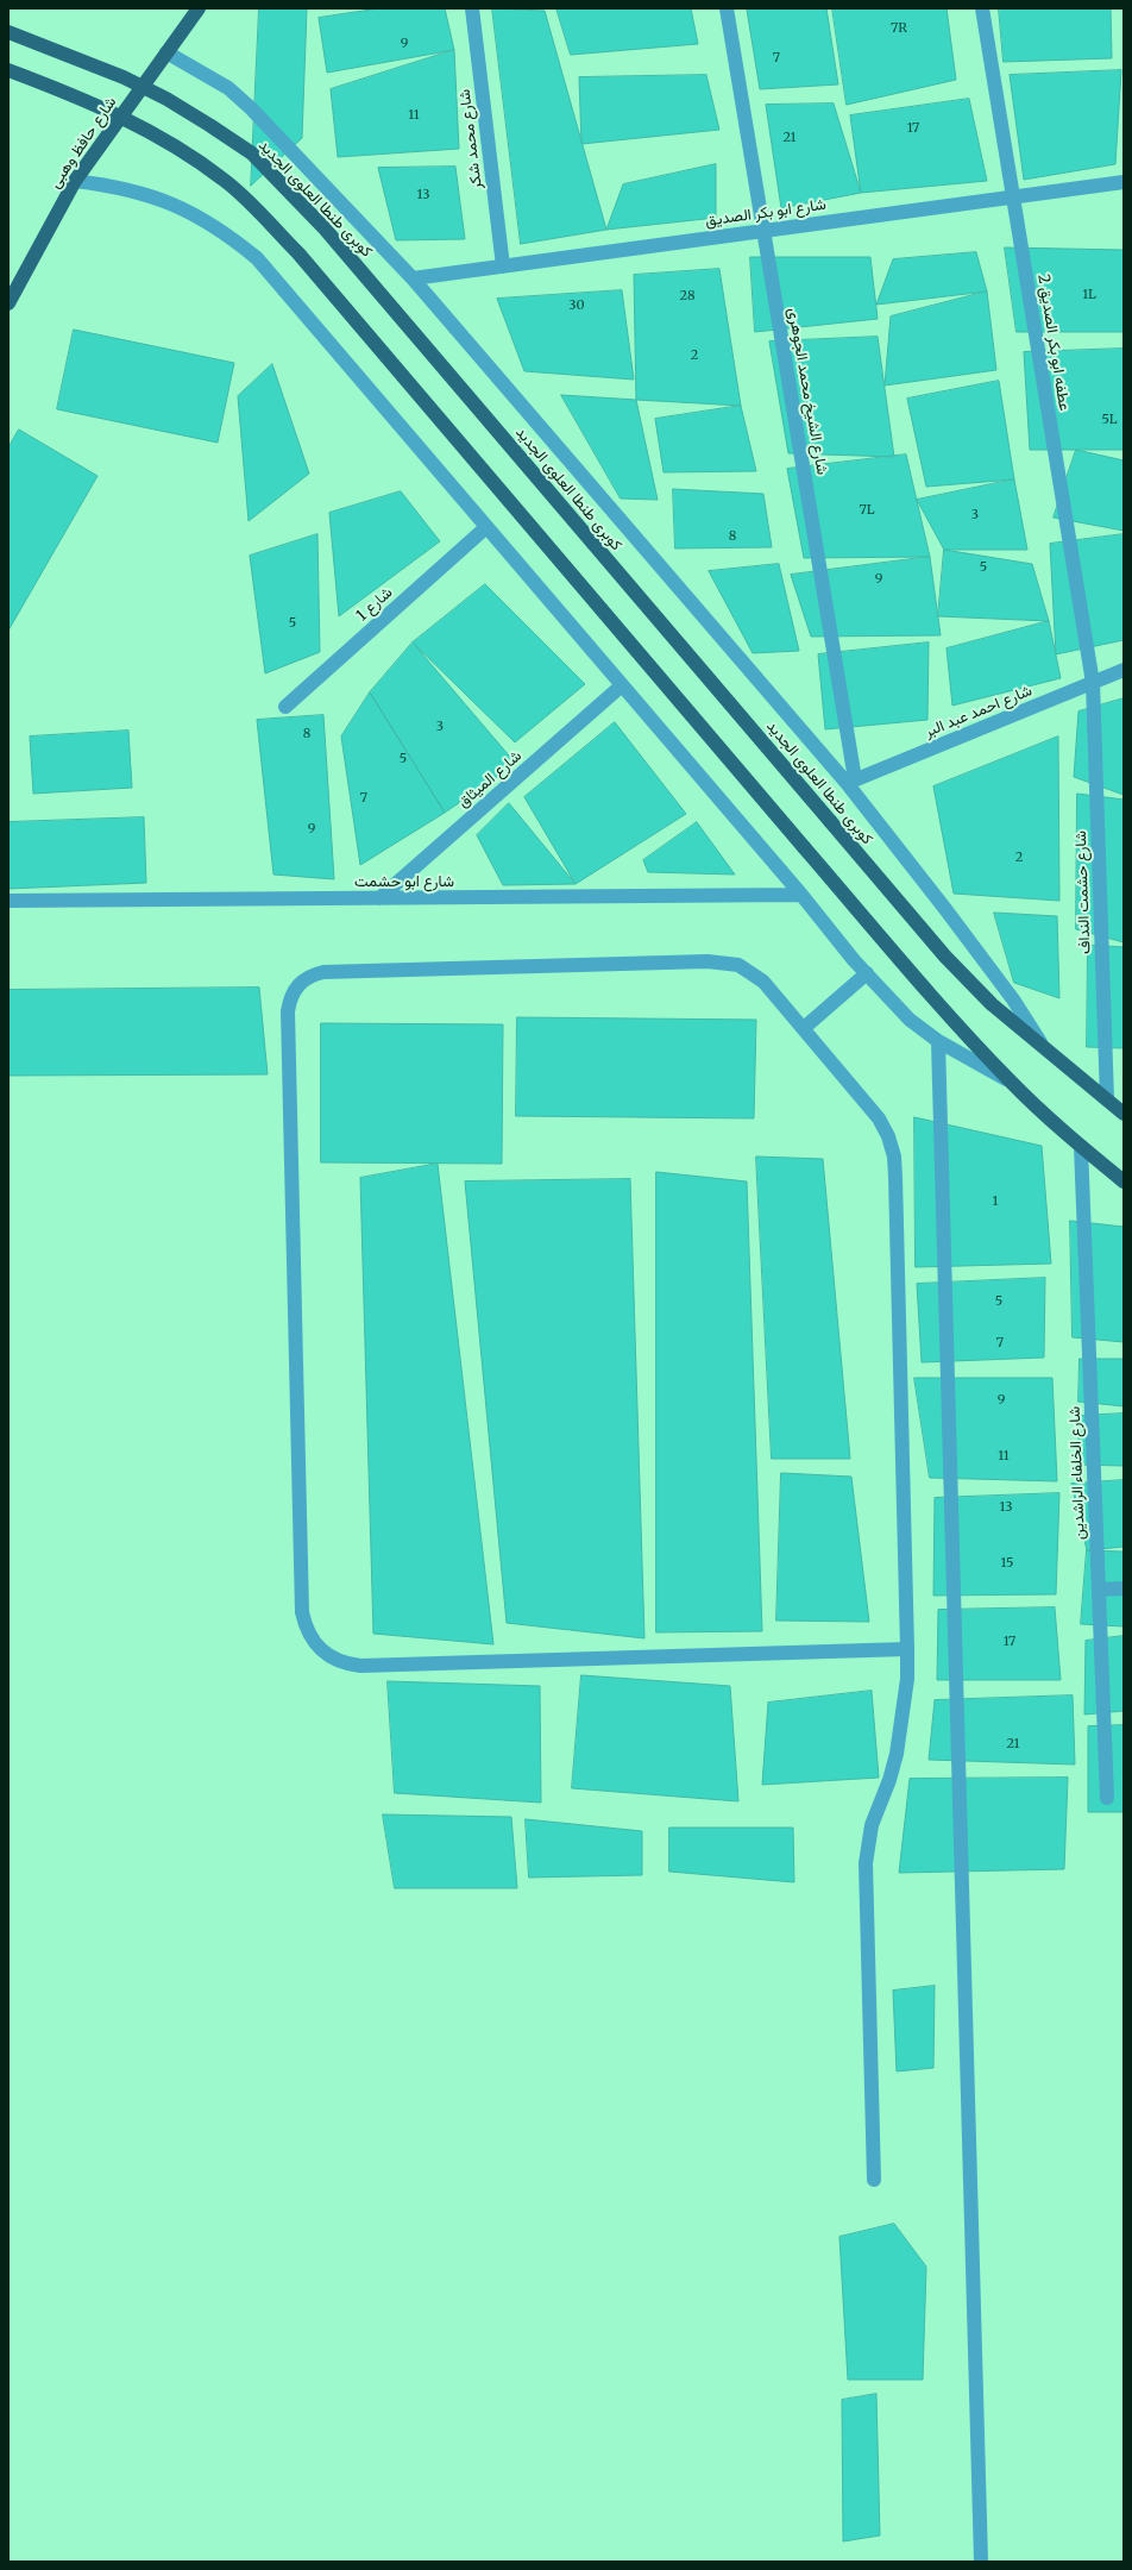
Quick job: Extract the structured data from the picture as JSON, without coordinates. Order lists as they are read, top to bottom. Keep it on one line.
{"streets":{"main road":["شارع حافظ وهبى","كوبرى طنطا العلوى الجديد"],"street":["شارع محمد شكر","شارع ابو بكر الصديق","عطفه ابو بكر الصديق 2","شارع الشيخ محمد الجوهرى","شارع 1","شارع احمد عبد البر","شارع الميثاق","شارع ابو حشمت","شارع حشمت النداف","شارع الخلفاء الراشدين"]},"crossings":[["شارع محمد شكر","شارع ابو بكر الصديق"],["كوبرى طنطا العلوى الجديد","شارع حشمت النداف"],["شارع ابو بكر الصديق","عطفه ابو بكر الصديق 2"],["شارع ابو بكر الصديق","شارع الشيخ محمد الجوهرى"],["عطفه ابو بكر الصديق 2","شارع احمد عبد البر"],["عطفه ابو بكر الصديق 2","شارع حشمت النداف"],["شارع الشيخ محمد الجوهرى","شارع احمد عبد البر"],["شارع احمد عبد البر","شارع حشمت النداف"],["شارع الميثاق","شارع ابو حشمت"]],"house_numbers":["7R","9","7","11","17","21","13","1L","28","30","2","5L","7L","3","8","5","9","5","3","8","5","7","9","2","1","5","7","9","11","13","15","17","21"]}
